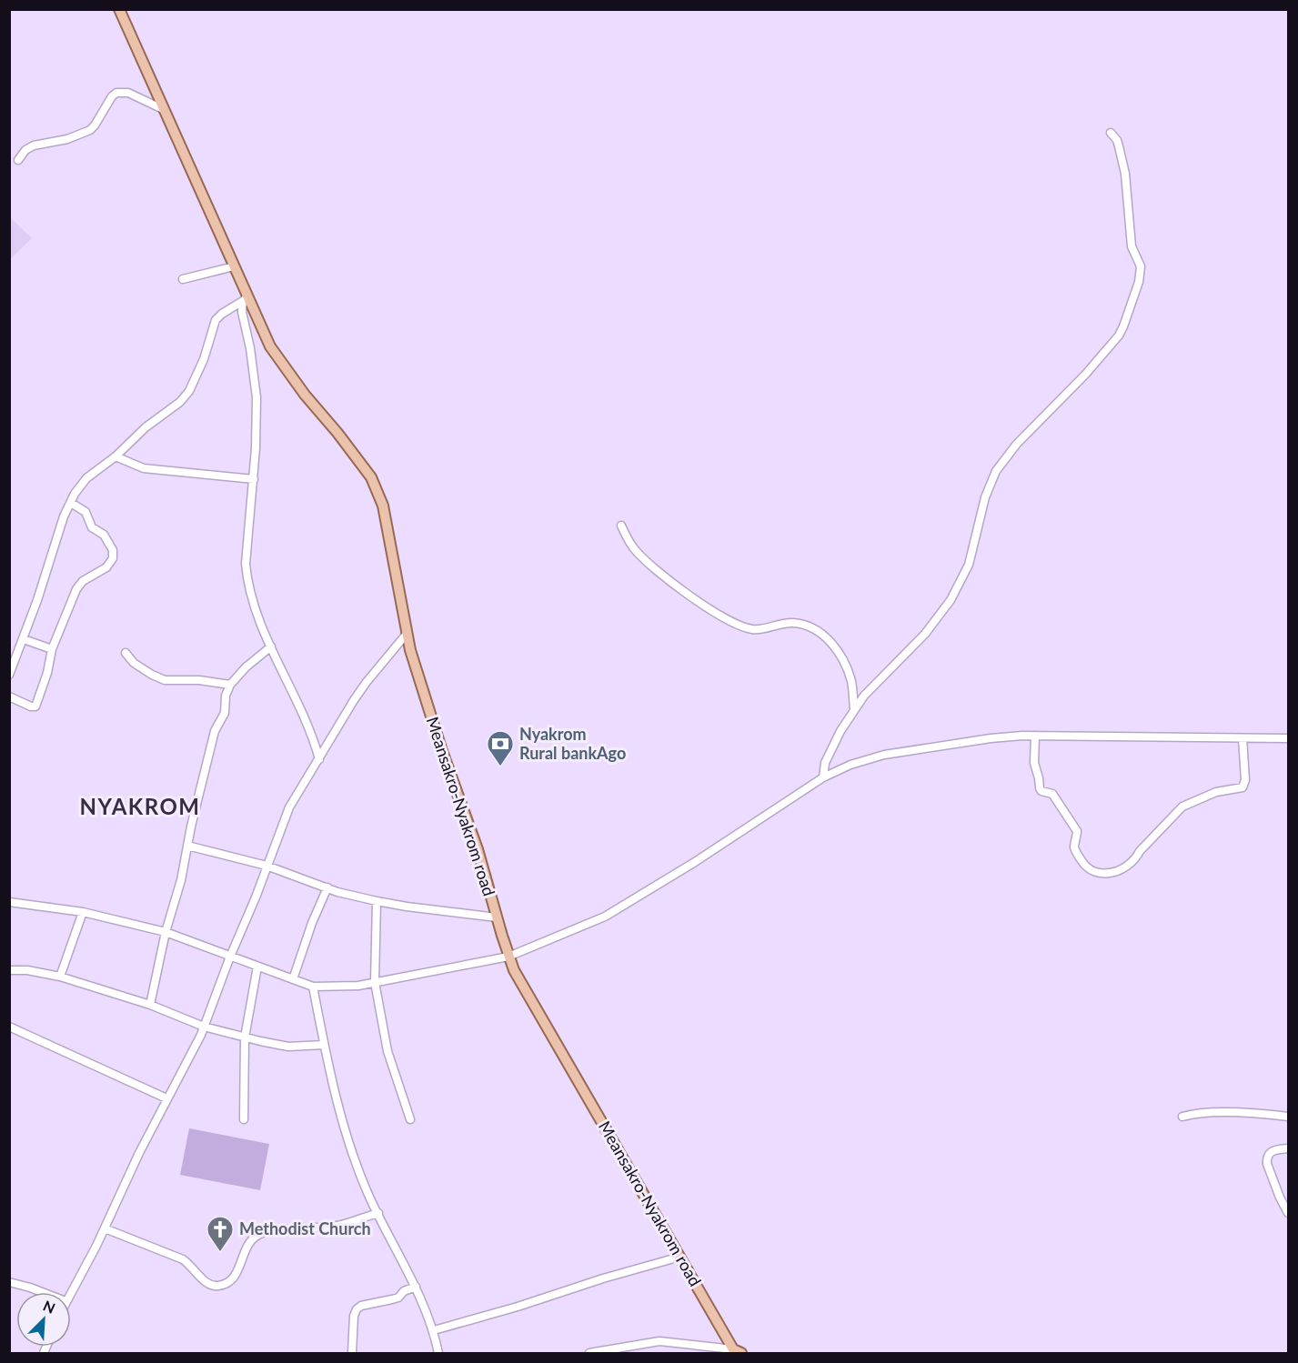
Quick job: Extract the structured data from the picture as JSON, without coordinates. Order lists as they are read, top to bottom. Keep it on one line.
{"streets":{"main road":["Meansakro-Nyakrom road"]},"districts":["NYAKROM"],"places":{"bank":["Nyakrom Rural bankAgo"],"church":["Methodist Church"]},"north":"top right"}
